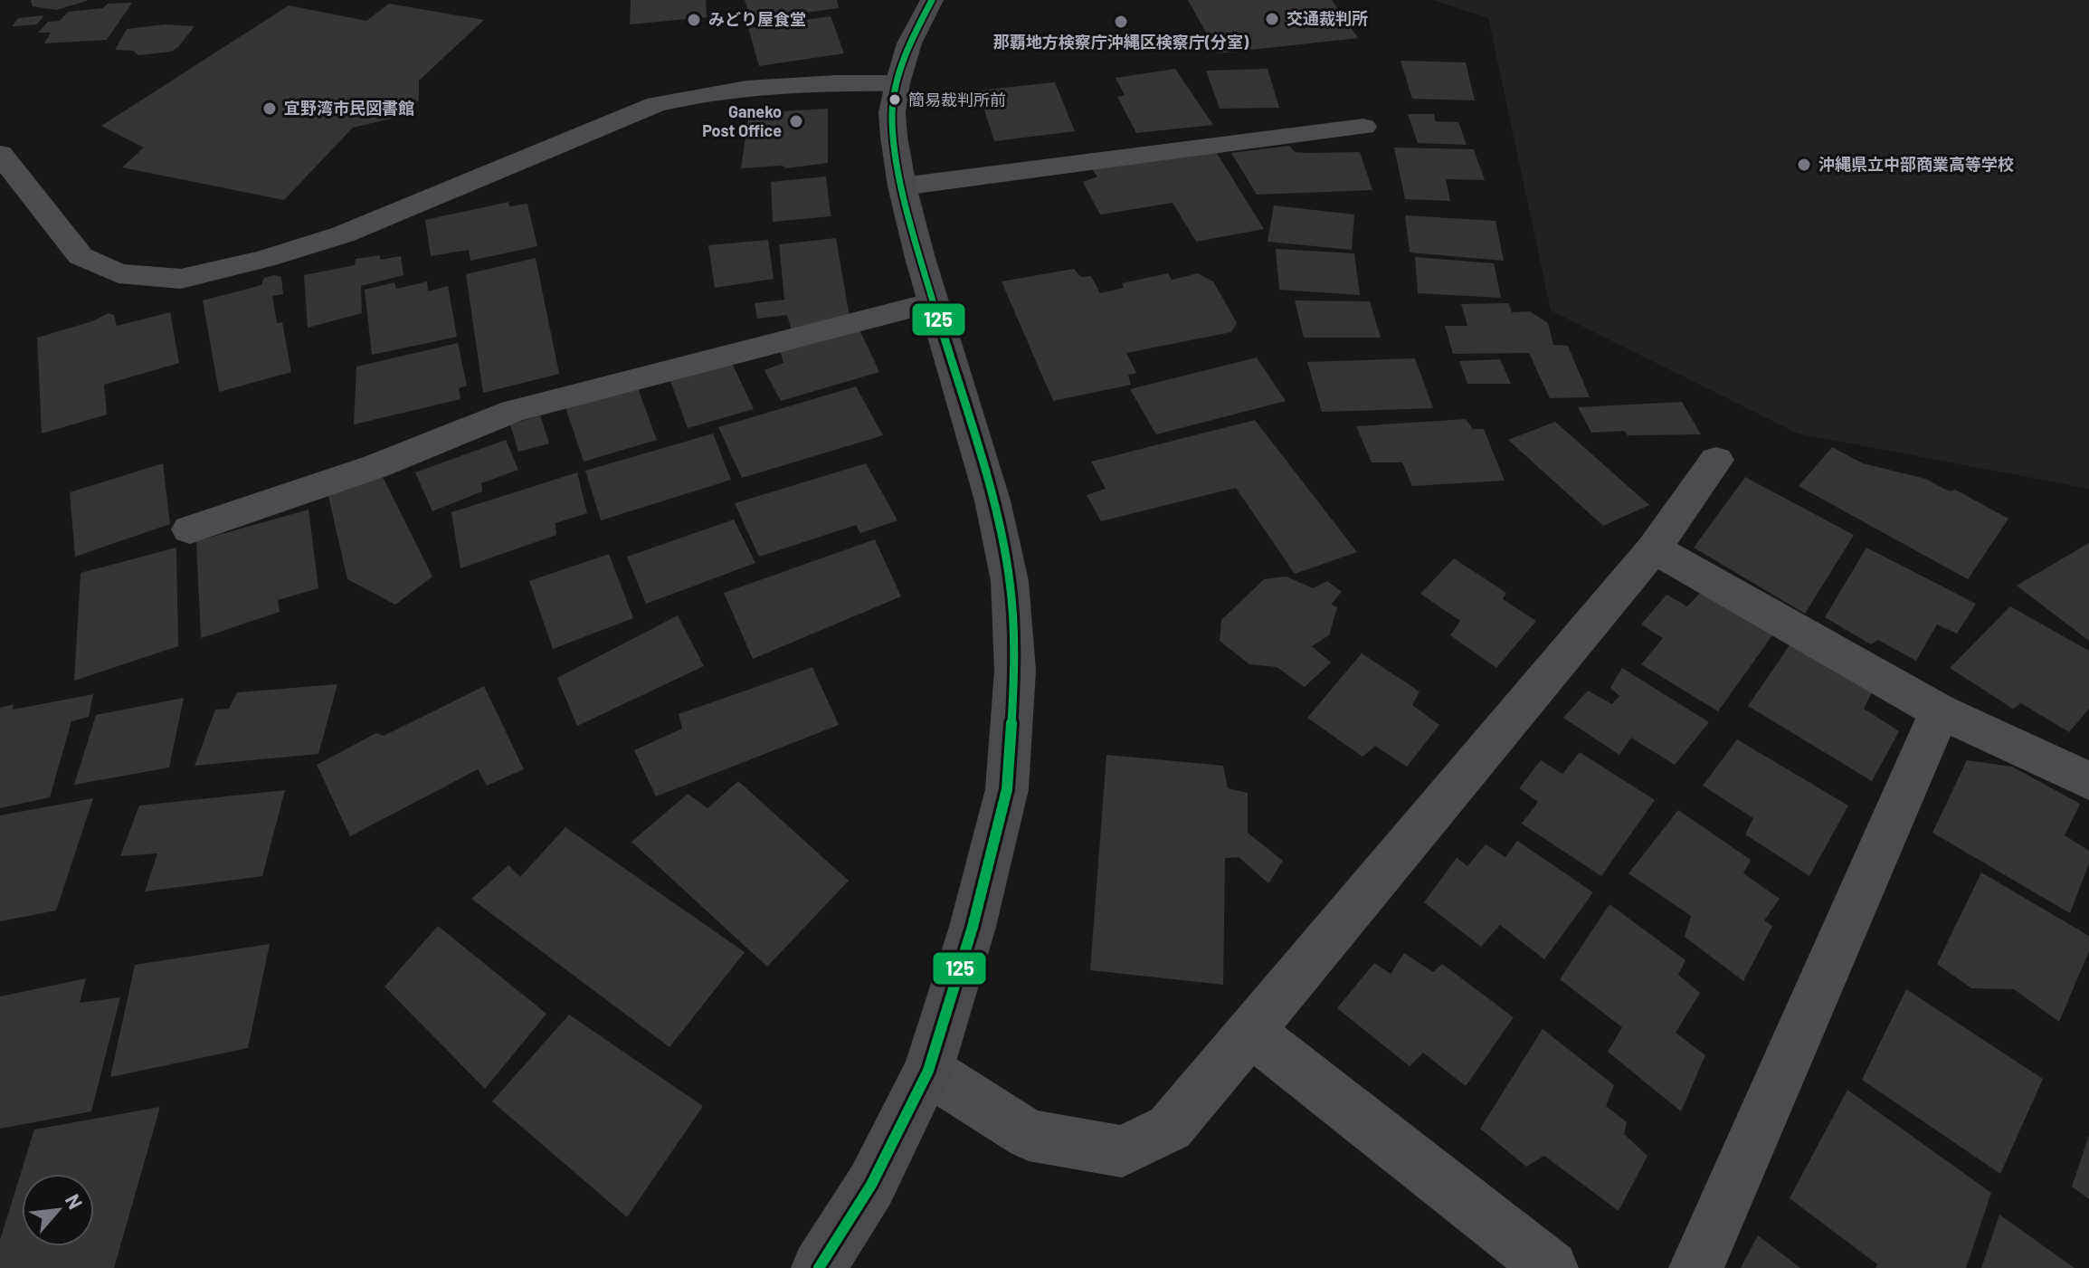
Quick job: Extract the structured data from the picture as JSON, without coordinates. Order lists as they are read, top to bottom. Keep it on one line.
{"places":["交通裁判所","みどり屋食堂","那覇地方検察庁沖縄区検察庁(分室)","簡易裁判所前","宜野湾市民図書館","Ganeko Post Office","沖縄県立中部商業高等学校"],"lines":["transit line 125"],"north":"top right"}
